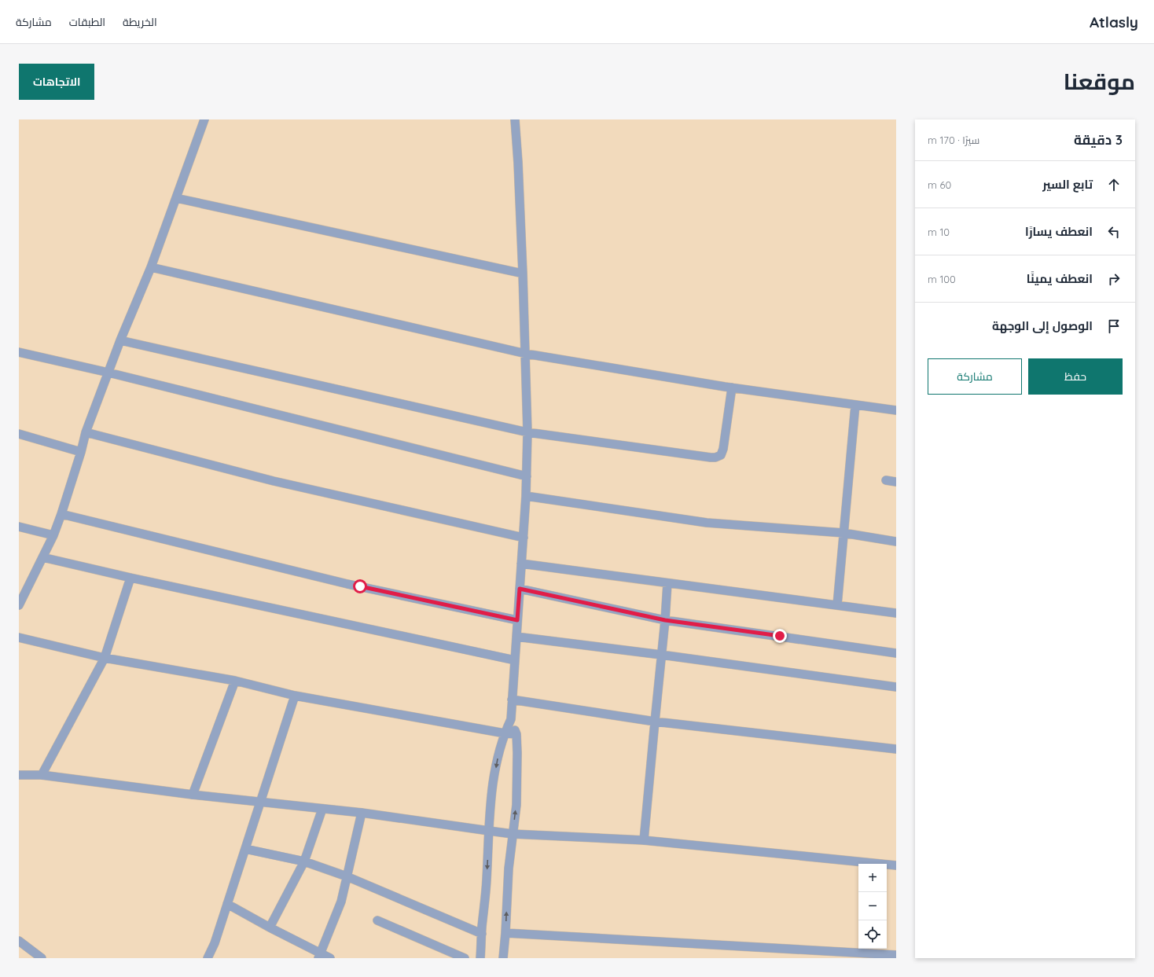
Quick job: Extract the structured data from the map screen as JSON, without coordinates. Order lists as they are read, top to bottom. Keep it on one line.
{"page":{"header":"Atlasly","nav":["الخريطة","الطبقات","مشاركة"],"title":"موقعنا","buttons":["الاتجاهات",["حفظ","مشاركة"]],"heading":["3 دقيقة","سيرًا · 170 m"],"list":[["تابع السير","60 m"],["انعطف يسارًا","10 m"],["انعطف يمينًا","100 m"],"الوصول إلى الوجهة"],"map_buttons":["+","−"]}}
